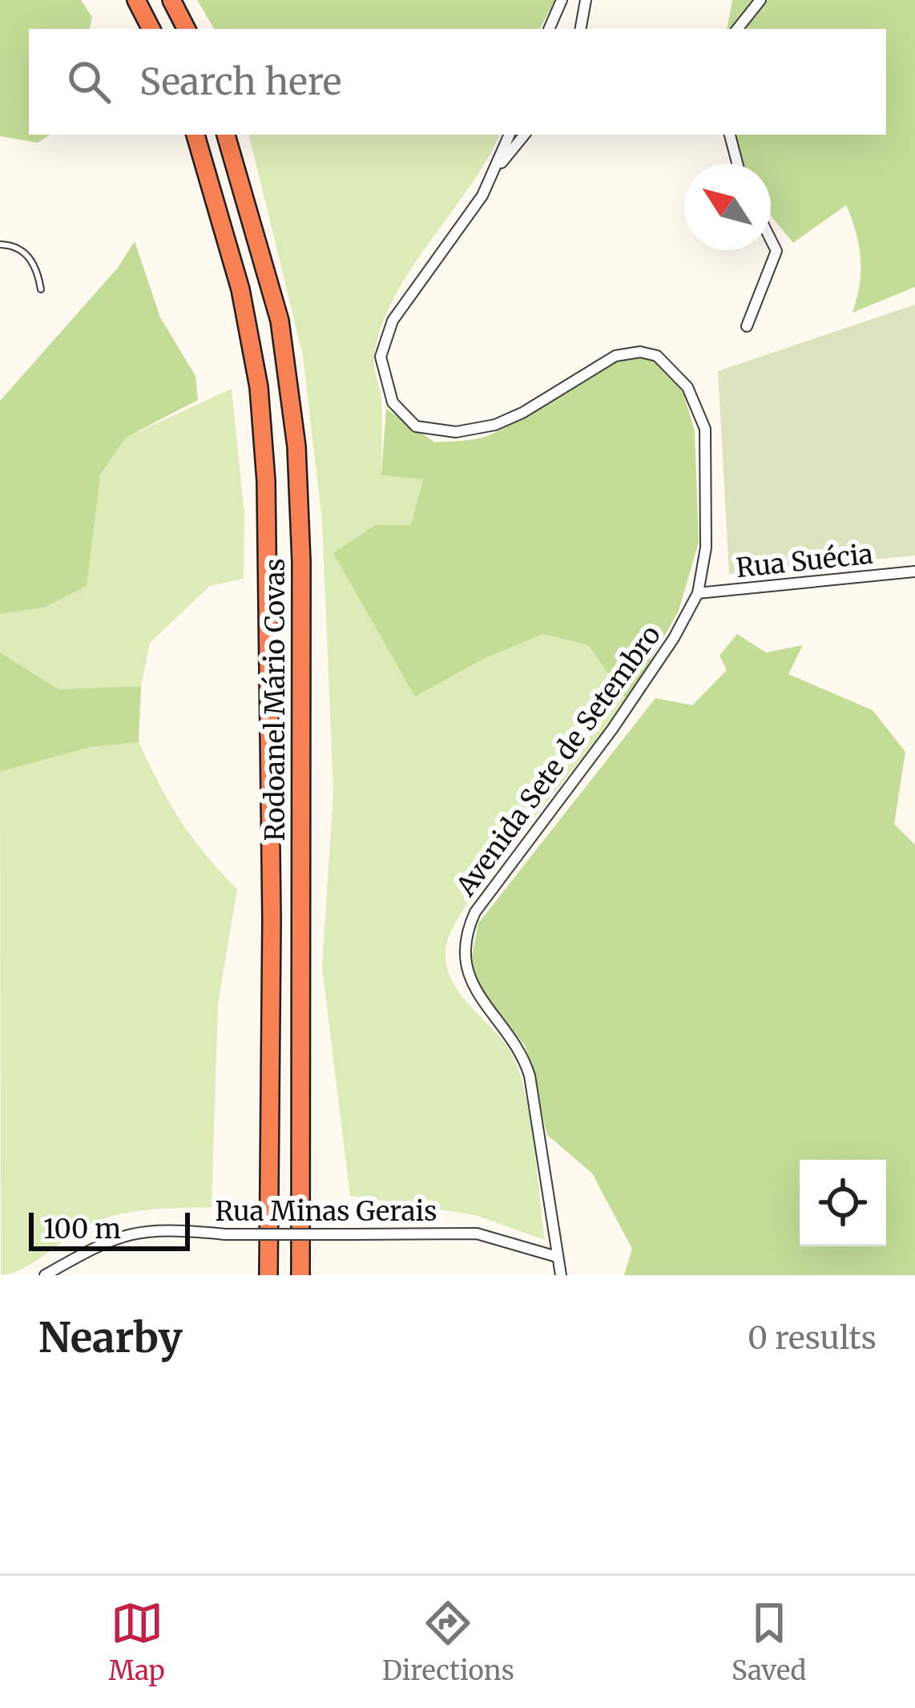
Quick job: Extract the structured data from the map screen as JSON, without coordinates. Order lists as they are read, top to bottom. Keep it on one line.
{"streets":{"highway":["Rodoanel Mário Covas"],"street":["Rua Suécia","Avenida Sete de Setembro","Rua Minas Gerais"]},"crossings":[["Rua Suécia","Avenida Sete de Setembro"],["Avenida Sete de Setembro","Rua Minas Gerais"]],"scale_bar":"100 m","north":"top left","page":{"search":"Search here","scale":"100 m","heading":["Nearby","0 results"],"nav":["Map","Directions","Saved"]}}
